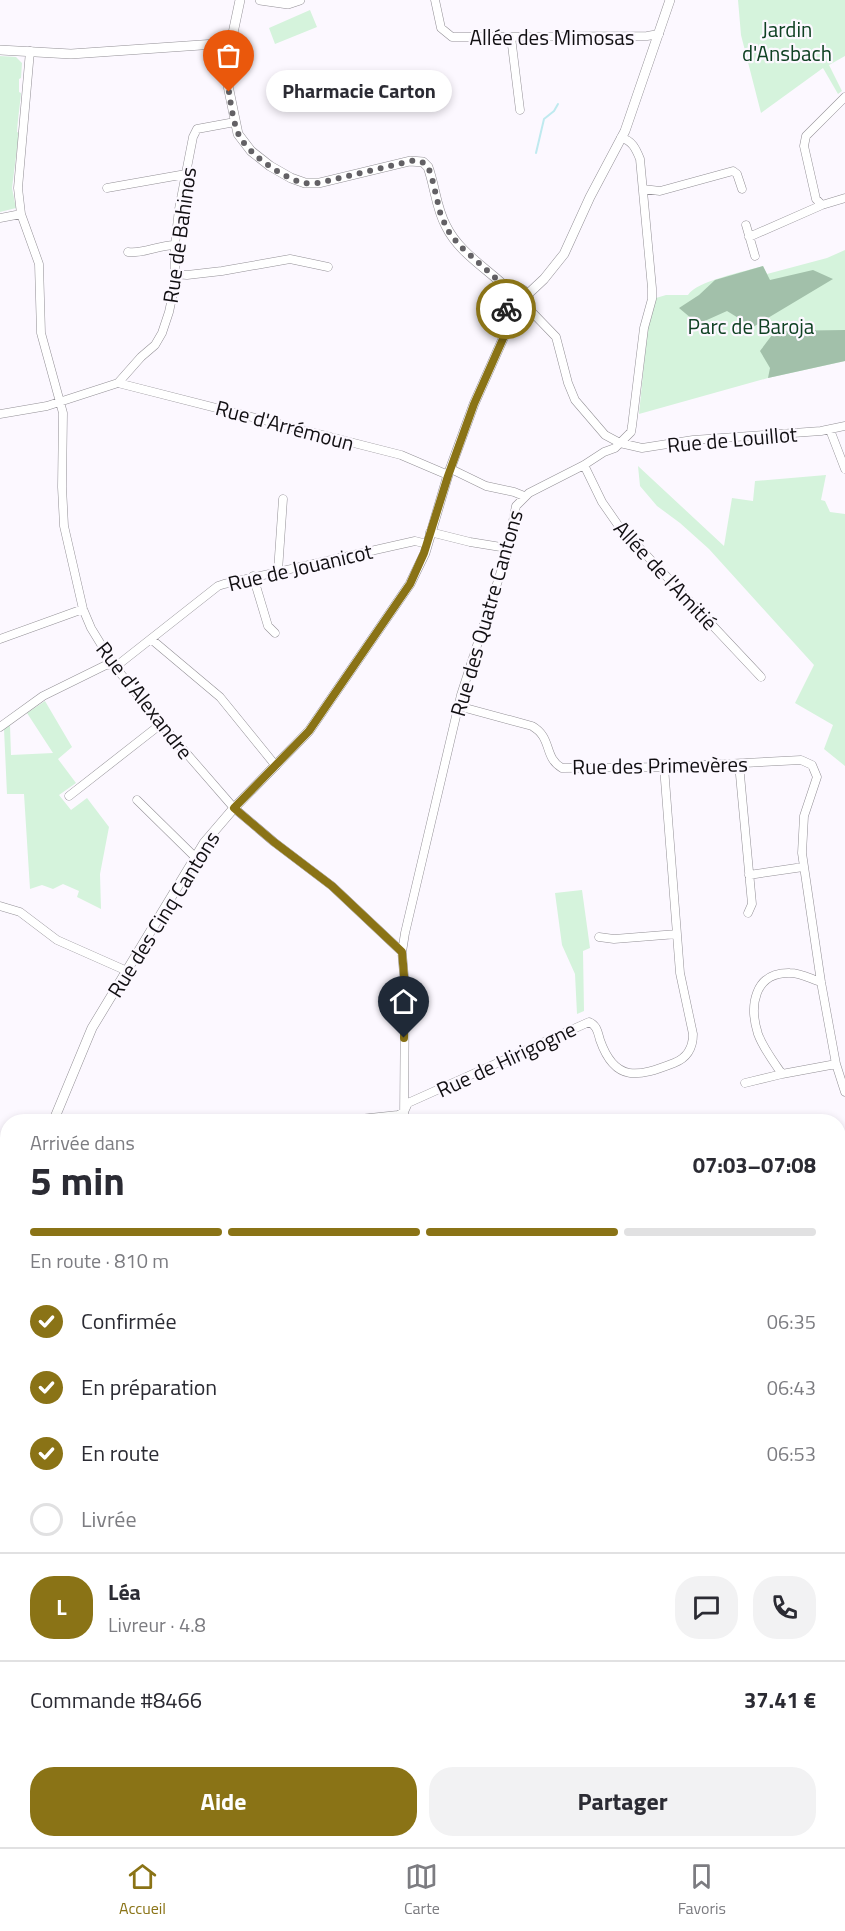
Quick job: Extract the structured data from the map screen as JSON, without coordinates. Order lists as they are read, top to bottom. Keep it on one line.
{"streets":{"street":["Allée des Mimosas","Rue de Bahinos","Rue d'Arrémoun","Rue de Louillot","Rue de Jouanicot","Allée de l'Amitié","Rue des Quatre Cantons","Rue d'Alexandre","Rue des Primevères","Rue des Cinq Cantons","Rue de Hirigogne"]},"crossings":[["Rue de Bahinos","Rue d'Arrémoun"],["Rue d'Arrémoun","Rue des Quatre Cantons"],["Rue d'Arrémoun","Rue des Cinq Cantons"],["Rue de Louillot","Rue des Quatre Cantons"],["Rue de Jouanicot","Rue d'Alexandre"],["Rue de Jouanicot","Rue des Cinq Cantons"],["Allée de l'Amitié","Rue des Quatre Cantons"],["Rue des Quatre Cantons","Rue d'Alexandre"],["Rue des Quatre Cantons","Rue des Primevères"],["Rue des Quatre Cantons","Rue de Hirigogne"],["Rue d'Alexandre","Rue des Cinq Cantons"],["Rue des Primevères","Rue de Hirigogne"]],"parks":["Jardin d'Ansbach","Parc de Baroja"],"places":["Pharmacie Carton"],"page":{"bubble":"Pharmacie Carton","heading":["5 min","Arrivée dans","07:03–07:08"],"panel":["Léa","Livreur · 4.8","Commande #8466","37.41 €"],"bar":"En route · 810 m","list":[["Confirmée","06:35"],["En préparation","06:43"],["En route","06:53"],"Livrée"],"round":"L","buttons":["Aide","Partager"],"tabs":["Accueil","Carte","Favoris"]}}
